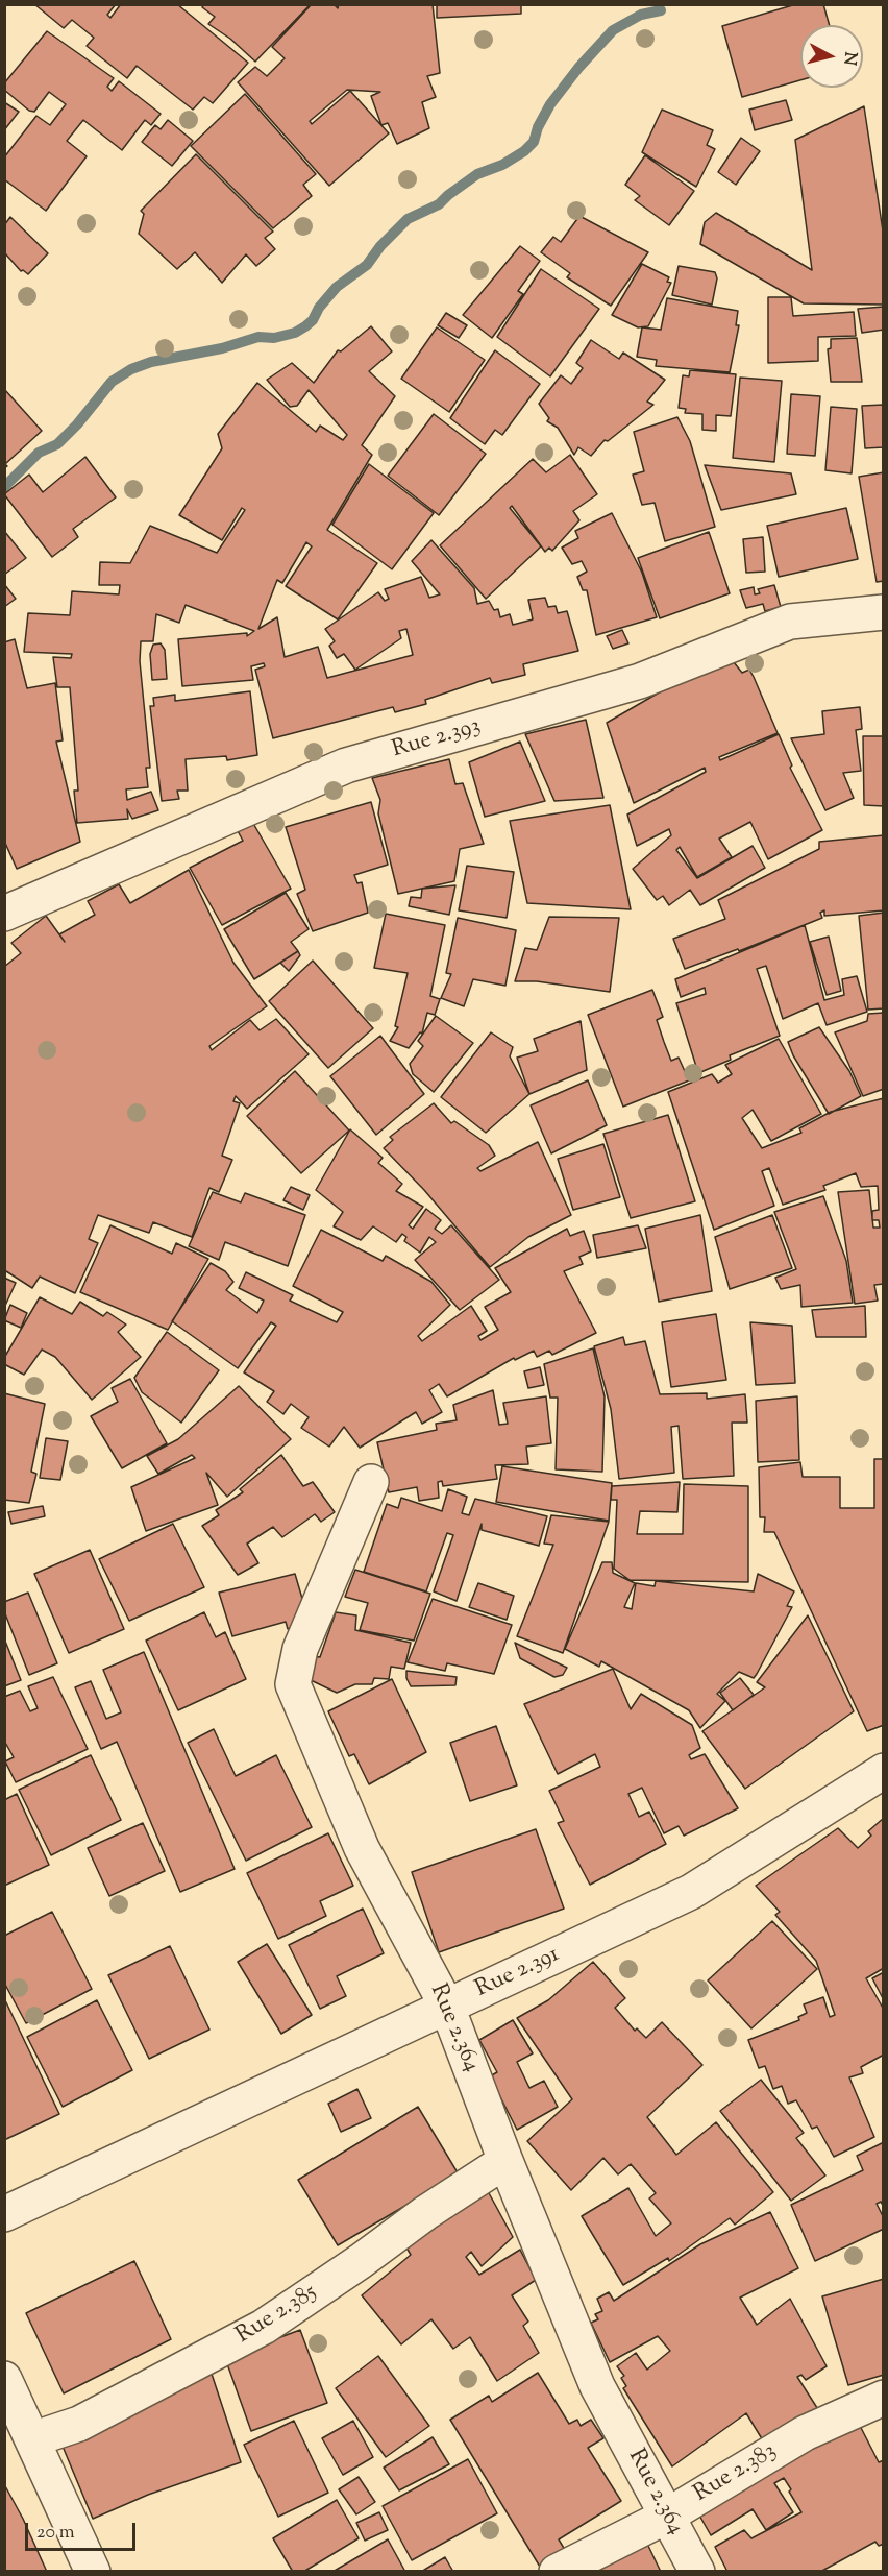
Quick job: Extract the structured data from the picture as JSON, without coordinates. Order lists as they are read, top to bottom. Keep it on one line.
{"streets":{"street":["Rue 2.393","Rue 2.391","Rue 2.364","Rue 2.385","Rue 2.383"]},"crossings":[["Rue 2.391","Rue 2.364"],["Rue 2.364","Rue 2.385"],["Rue 2.364","Rue 2.383"]],"scale_bar":"20 m","north":"right"}
